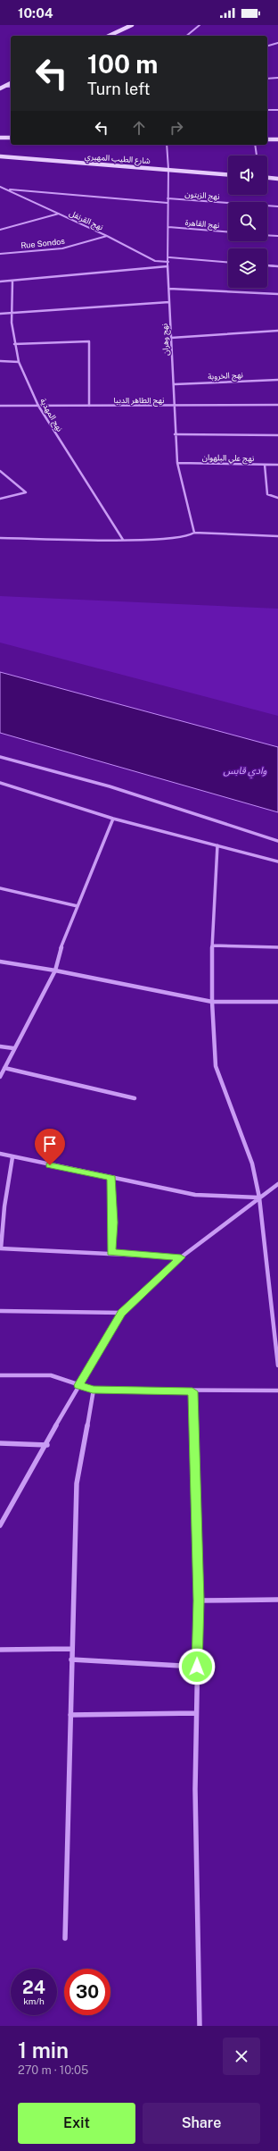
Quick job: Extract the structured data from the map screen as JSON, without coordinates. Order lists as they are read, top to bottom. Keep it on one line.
{"streets":{"street":["شارع الطيب المهيري","نهج الزيتون","نهج القرنفل","نهج القاهرة","Rue Sondos","نهج وهران","نهج الخروبة","نهج الطاهر الدبيا","نهج المهدية","نهج علي البلهوان"]},"crossings":[["شارع الطيب المهيري","نهج وهران"],["نهج الزيتون","نهج وهران"],["نهج القرنفل","Rue Sondos"],["نهج القرنفل","نهج وهران"],["نهج القاهرة","نهج وهران"],["نهج وهران","نهج الخروبة"],["نهج وهران","نهج الطاهر الدبيا"],["نهج وهران","نهج علي البلهوان"],["نهج الطاهر الدبيا","نهج المهدية"]],"water":["وادي قابس"],"page":{"status":"10:04","turn":["100 m","Turn left"],"speed":"24 km/h","limit":"30","heading":["1 min","270 m · 10:05"],"buttons":["Exit","Share"]}}
